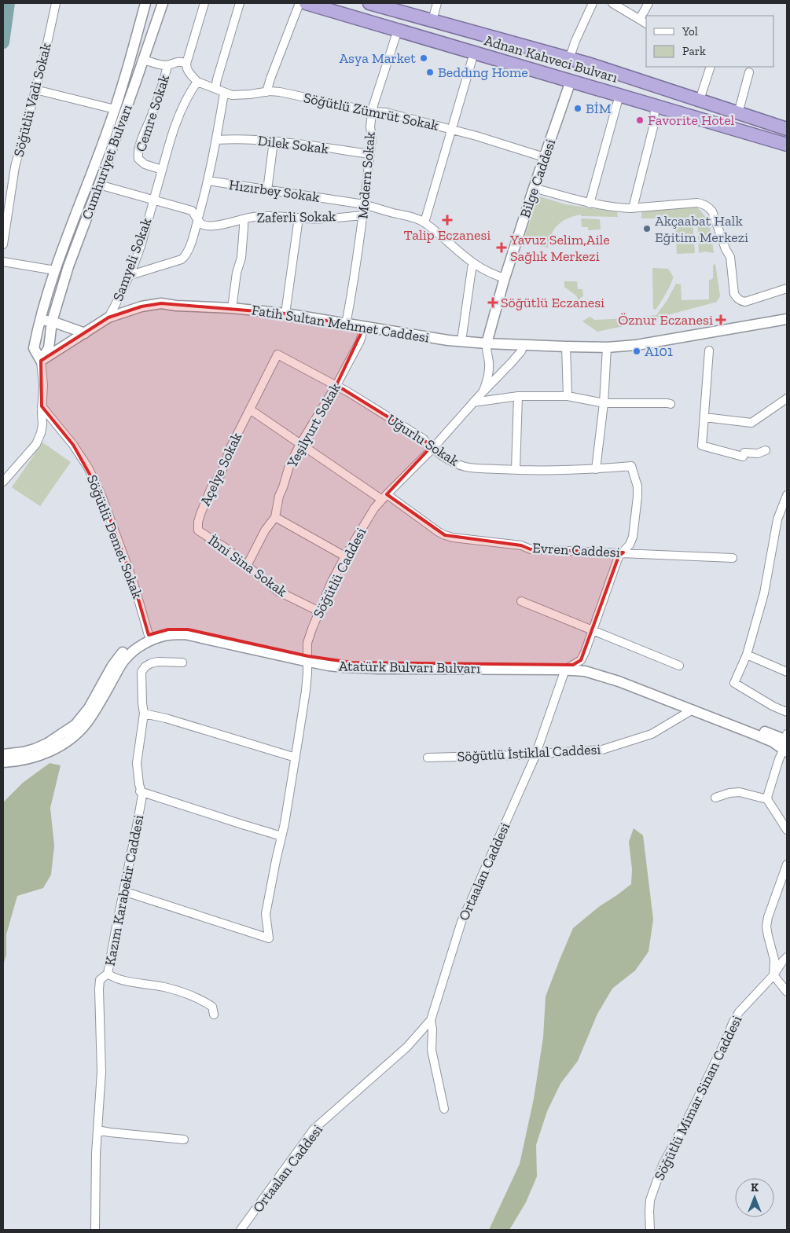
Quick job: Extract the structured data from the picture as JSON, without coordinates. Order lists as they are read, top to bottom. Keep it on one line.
{"streets":{"highway":["Adnan Kahveci Bulvarı"],"street":["Söğütlü Vadi Sokak","Söğütlü Zümrüt Sokak","Cemre Sokak","Dilek Sokak","Cumhuriyet Bulvarı","Modern Sokak","Bilge Caddesi","Hızırbey Sokak","Zaferli Sokak","Samyeli Sokak","Fatih Sultan Mehmet Caddesi","Yeşilyurt Sokak","Uğurlu Sokak","Açelye Sokak","Söğütlü Demet Sokak","Evren Caddesi","İbni Sina Sokak","Söğütlü Caddesi","Atatürk Bulvarı Bulvarı","Söğütlü İstiklal Caddesi","Ortaalan Caddesi","Kazım Karabekir Caddesi","Söğütlü Mimar Sinan Caddesi"]},"crossings":[["Adnan Kahveci Bulvarı","Modern Sokak"],["Adnan Kahveci Bulvarı","Bilge Caddesi"],["Söğütlü Zümrüt Sokak","Modern Sokak"],["Söğütlü Zümrüt Sokak","Bilge Caddesi"],["Söğütlü Zümrüt Sokak","Samyeli Sokak"],["Cemre Sokak","Cumhuriyet Bulvarı"],["Cemre Sokak","Samyeli Sokak"],["Dilek Sokak","Modern Sokak"],["Cumhuriyet Bulvarı","Zaferli Sokak"],["Cumhuriyet Bulvarı","Fatih Sultan Mehmet Caddesi"],["Modern Sokak","Hızırbey Sokak"],["Modern Sokak","Zaferli Sokak"],["Modern Sokak","Fatih Sultan Mehmet Caddesi"],["Bilge Caddesi","Fatih Sultan Mehmet Caddesi"],["Zaferli Sokak","Samyeli Sokak"],["Samyeli Sokak","Fatih Sultan Mehmet Caddesi"],["Fatih Sultan Mehmet Caddesi","Yeşilyurt Sokak"],["Fatih Sultan Mehmet Caddesi","Söğütlü Caddesi"],["Yeşilyurt Sokak","Uğurlu Sokak"],["Yeşilyurt Sokak","Evren Caddesi"],["Yeşilyurt Sokak","İbni Sina Sokak"],["Uğurlu Sokak","Açelye Sokak"],["Uğurlu Sokak","Söğütlü Caddesi"],["Uğurlu Sokak","Ortaalan Caddesi"],["Açelye Sokak","Evren Caddesi"],["Açelye Sokak","İbni Sina Sokak"],["Söğütlü Demet Sokak","Atatürk Bulvarı Bulvarı"],["Evren Caddesi","Söğütlü Caddesi"],["Evren Caddesi","Ortaalan Caddesi"],["İbni Sina Sokak","Söğütlü Caddesi"],["Söğütlü Caddesi","Atatürk Bulvarı Bulvarı"],["Söğütlü Caddesi","Kazım Karabekir Caddesi"],["Atatürk Bulvarı Bulvarı","Söğütlü İstiklal Caddesi"],["Atatürk Bulvarı Bulvarı","Ortaalan Caddesi"],["Söğütlü İstiklal Caddesi","Ortaalan Caddesi"]],"places":{"other":["Asya Market","Beddıng Home","BİM","Favorite Hotel","Akçaabat Halk Eğitim Merkezi","A101"],"health":["Talip Eczanesi","Yavuz Selim,Aile Sağlık Merkezi","Söğütlü Eczanesi","Öznur Eczanesi"]},"legend":["Yol","Park"],"north":"top"}
